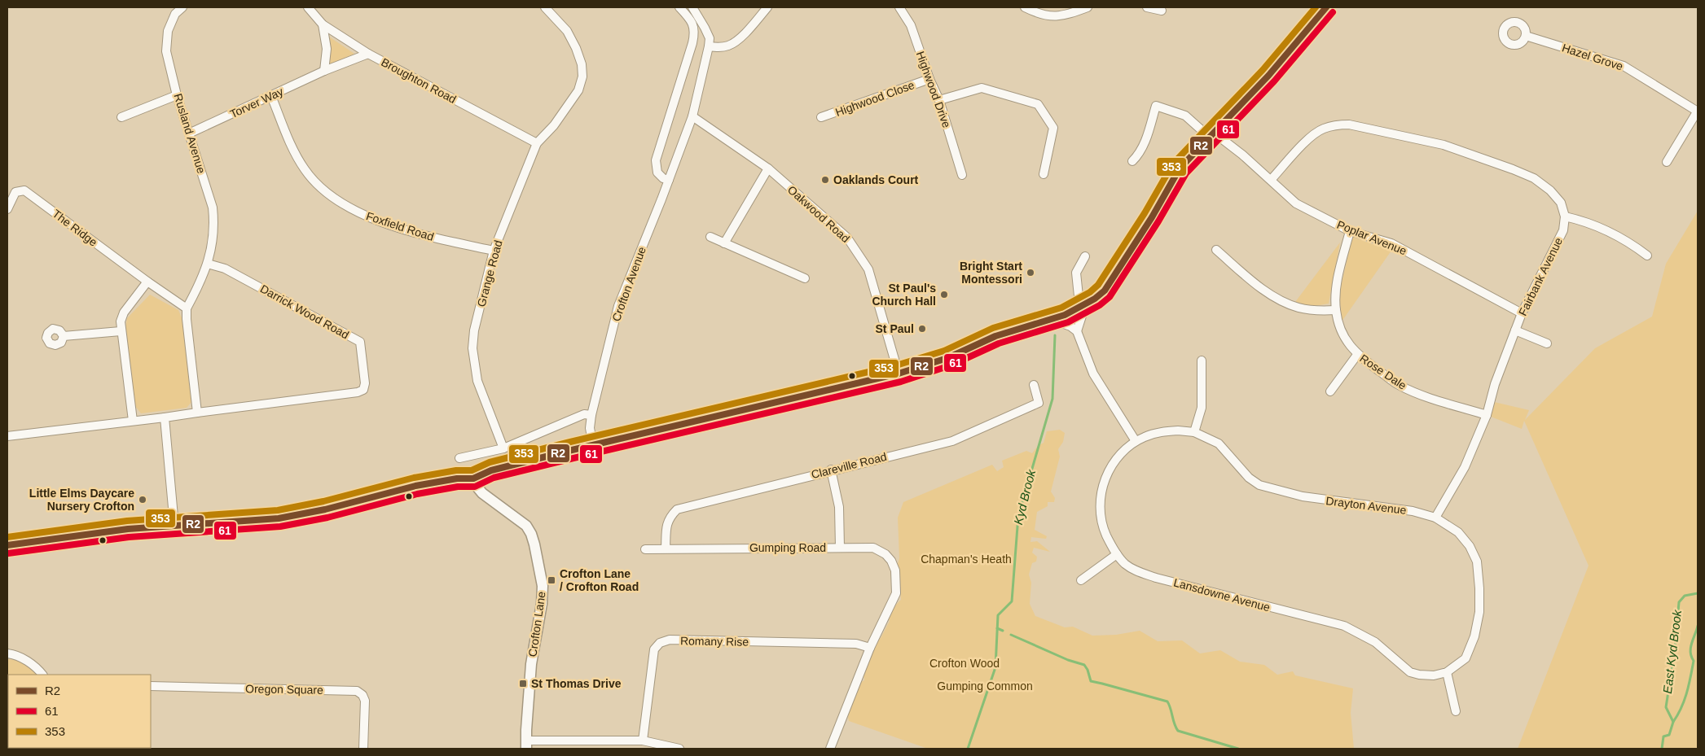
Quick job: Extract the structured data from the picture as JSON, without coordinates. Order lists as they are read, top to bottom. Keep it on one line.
{"streets":{"street":["Hazel Grove","Broughton Road","Highwood Drive","Highwood Close","Torver Way","Rusland Avenue","Oakwood Road","Foxfield Road","The Ridge","Poplar Avenue","Grange Road","Fairbank Avenue","Crofton Avenue","Darrick Wood Road","Rose Dale","Clareville Road","Drayton Avenue","Gumping Road","Lansdowne Avenue","Crofton Lane","Romany Rise","Oregon Square"]},"crossings":[["Broughton Road","Torver Way"],["Broughton Road","Grange Road"],["Highwood Drive","Highwood Close"],["Torver Way","Rusland Avenue"],["Torver Way","Foxfield Road"],["Rusland Avenue","Darrick Wood Road"],["Oakwood Road","Crofton Avenue"],["Foxfield Road","Grange Road"],["Poplar Avenue","Fairbank Avenue"],["Poplar Avenue","Rose Dale"],["Fairbank Avenue","Rose Dale"],["Fairbank Avenue","Drayton Avenue"],["Clareville Road","Gumping Road"],["Drayton Avenue","Lansdowne Avenue"],["Gumping Road","Romany Rise"]],"water":["Kyd Brook","East Kyd Brook"],"parks":["Chapman's Heath","Crofton Wood","Gumping Common"],"places":{"other":["Oaklands Court","Bright Start Montessori","St Paul's Church Hall","St Paul","Little Elms Daycare Nursery Crofton"],"transit":["Crofton Lane / Crofton Road","St Thomas Drive"]},"lines":["transit line R2","transit line 353","transit line 61"],"legend":["R2","61","353"]}
